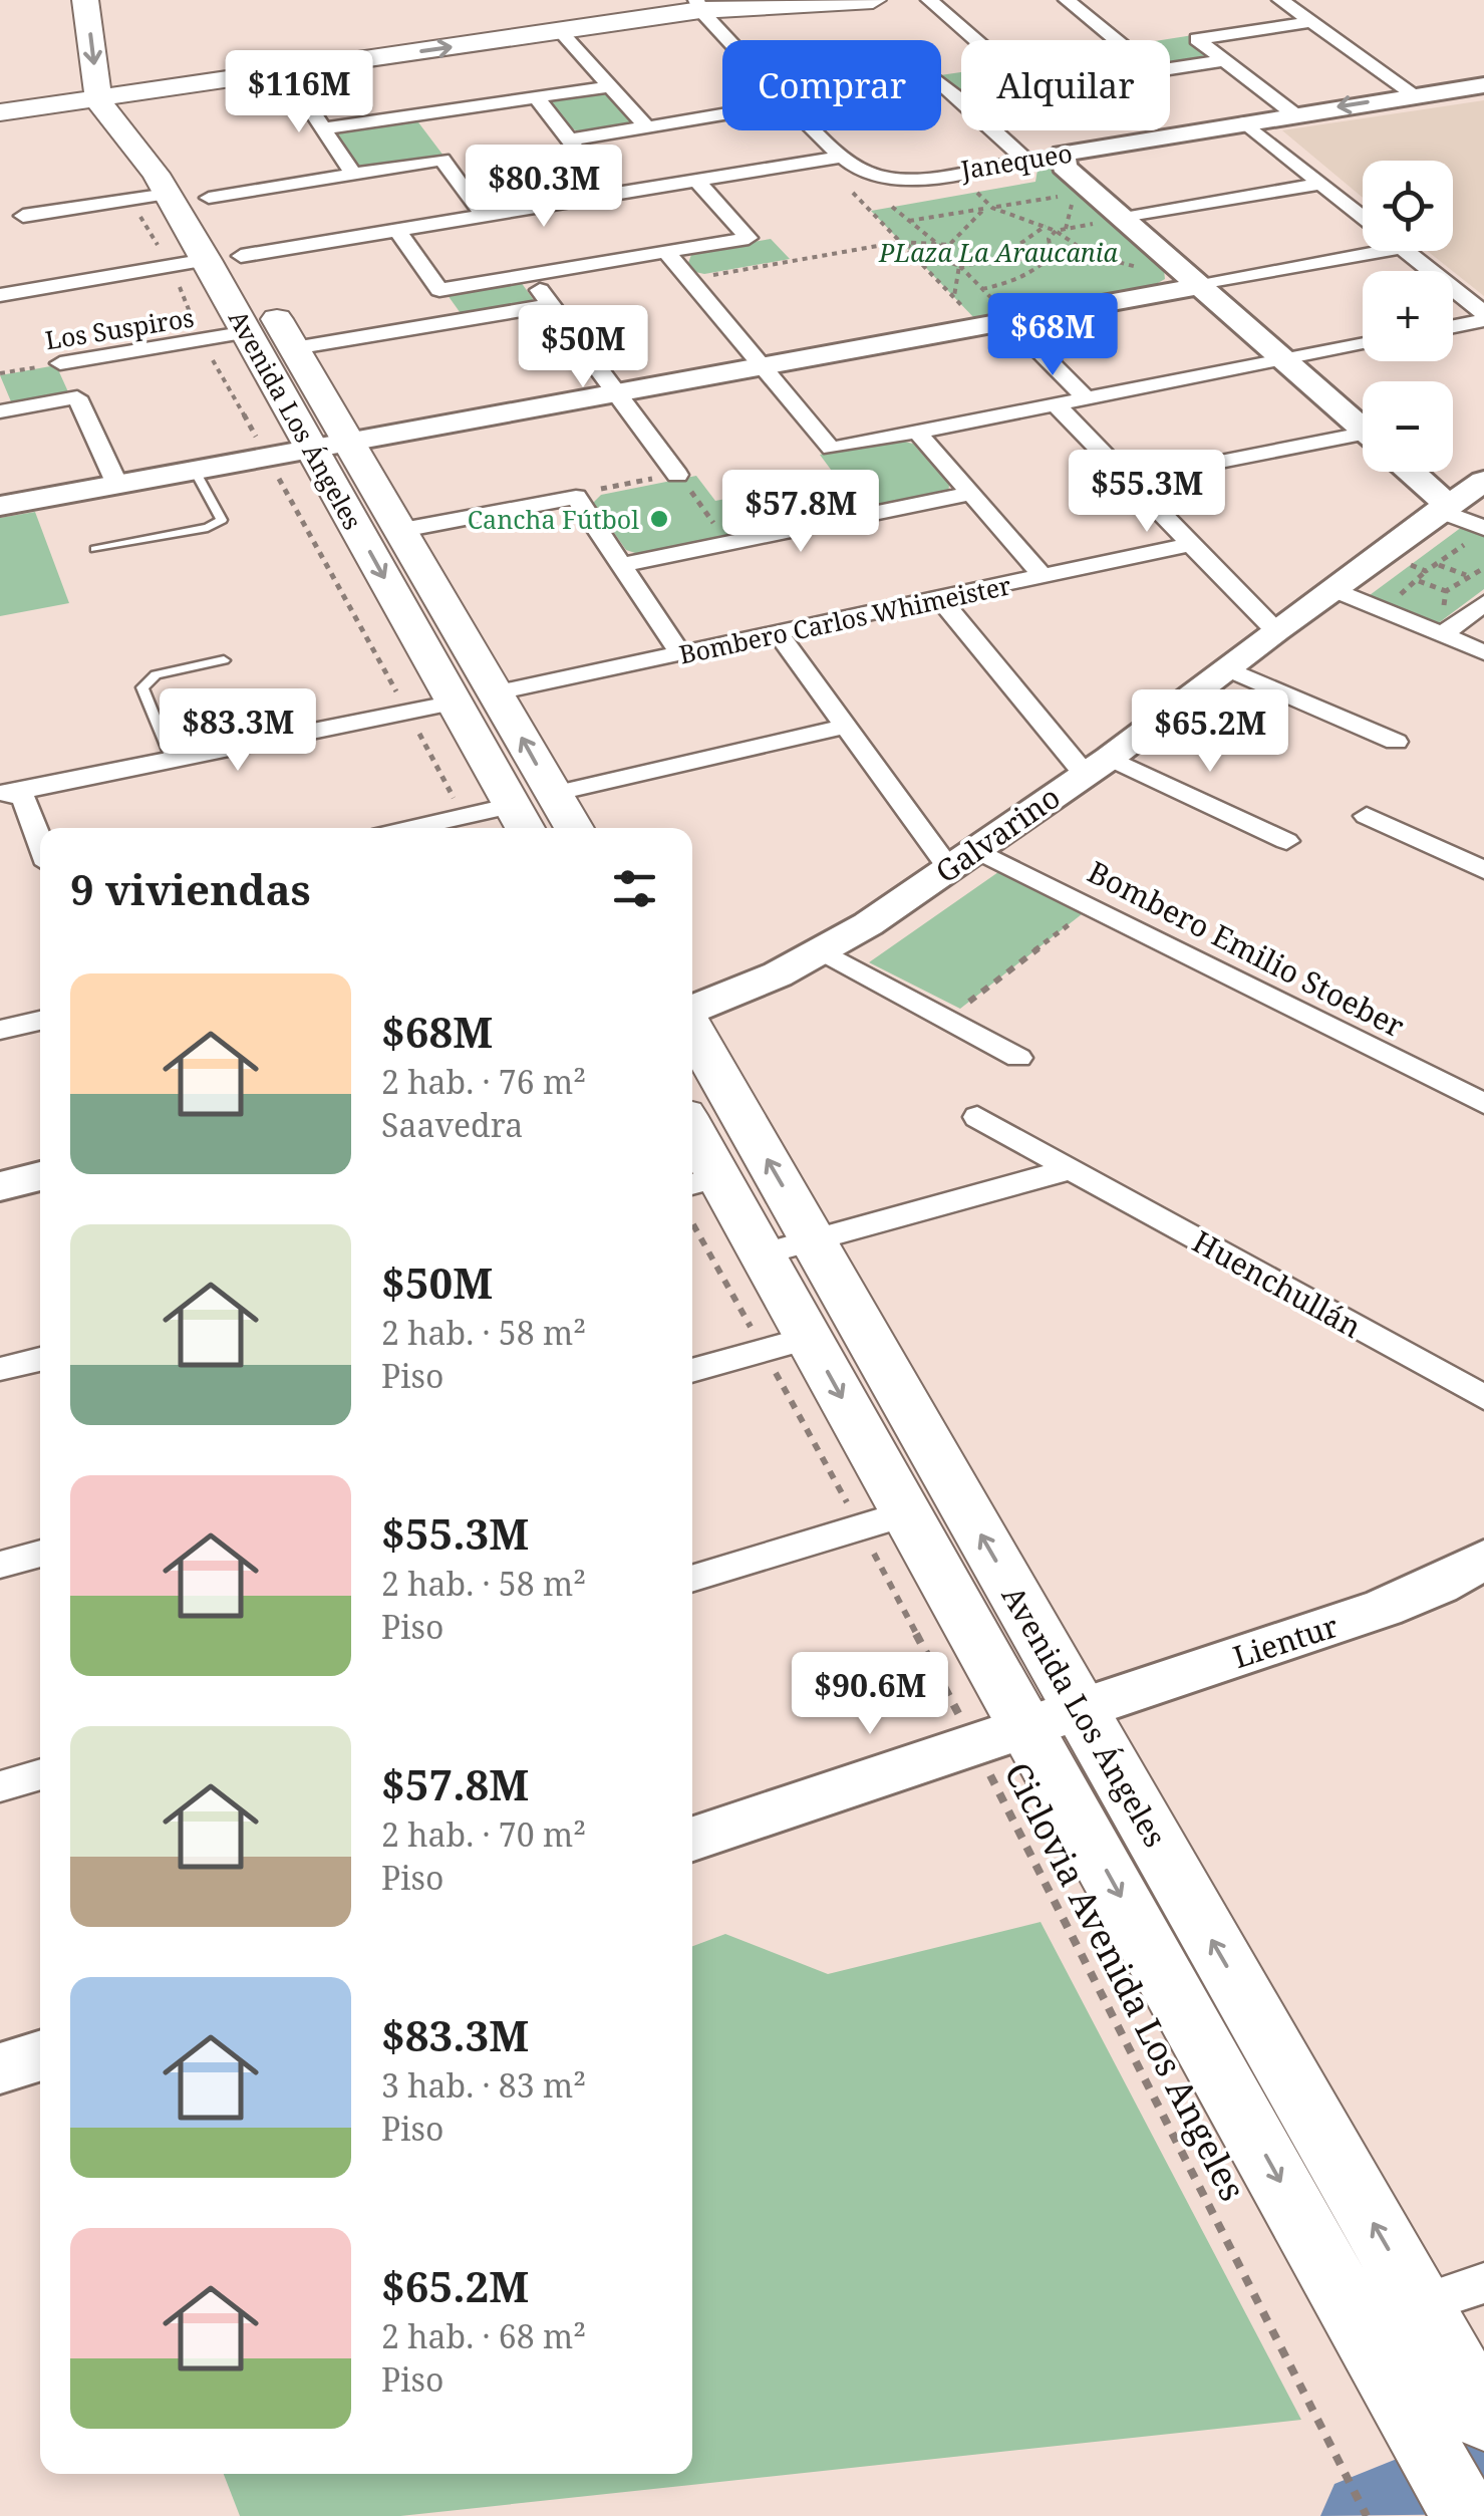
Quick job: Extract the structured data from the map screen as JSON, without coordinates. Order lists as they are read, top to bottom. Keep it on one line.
{"streets":{"main road":["Janequeo","Avenida Los Ángeles","Galvarino","Lientur"],"street":["Los Suspiros","Bombero Carlos Whimeister","Bombero Emilio Stoeber","Huenchullán"],"path":["Ciclovia Avenida Los Angeles"]},"crossings":[["Los Suspiros","Avenida Los Ángeles"],["Avenida Los Ángeles","Bombero Carlos Whimeister"],["Avenida Los Ángeles","Lientur"],["Avenida Los Ángeles","Ciclovia Avenida Los Angeles"],["Bombero Carlos Whimeister","Bombero Emilio Stoeber"],["Galvarino","Bombero Emilio Stoeber"],["Lientur","Ciclovia Avenida Los Angeles"]],"parks":["PLaza La Araucania"],"places":["Cancha Fútbol"],"page":{"chip":["Comprar","Alquilar"],"price":["$116M","$80.3M","$68M","$50M","$55.3M","$57.8M","$83.3M","$65.2M","$90.6M"],"map_buttons":["+","−"],"heading":"9 viviendas","list":[{"name":"$68M","note":"2 hab. · 76 m² · Saavedra"},{"name":"$50M","note":"2 hab. · 58 m² · Piso"},{"name":"$55.3M","note":"2 hab. · 58 m² · Piso"},{"name":"$57.8M","note":"2 hab. · 70 m² · Piso"},{"name":"$83.3M","note":"3 hab. · 83 m² · Piso"},{"name":"$65.2M","note":"2 hab. · 68 m² · Piso"}]}}
